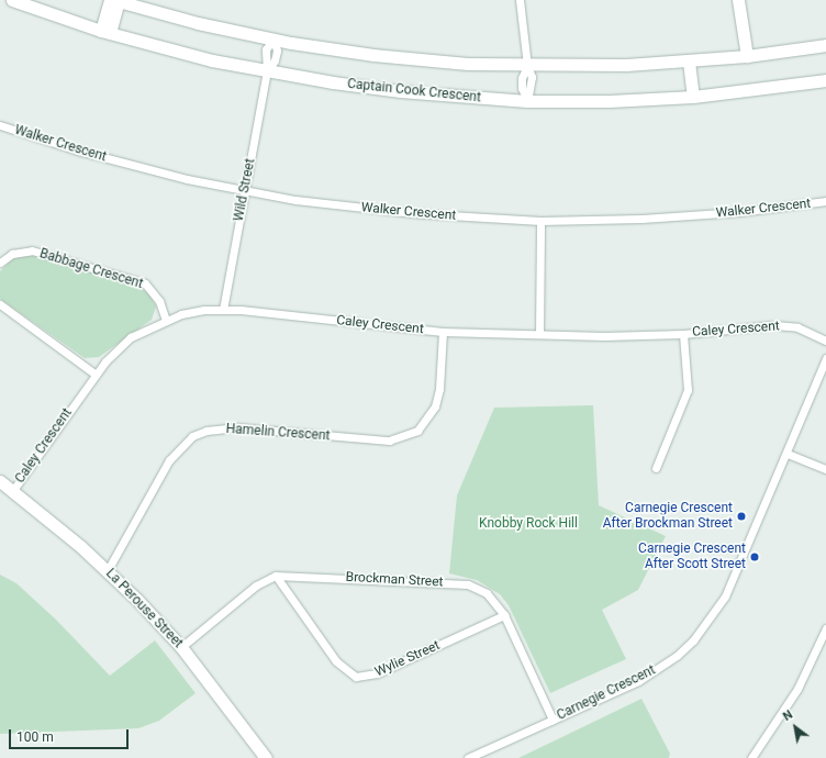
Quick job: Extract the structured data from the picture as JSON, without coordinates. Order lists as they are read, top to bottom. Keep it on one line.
{"streets":{"main road":["Captain Cook Crescent","La Perouse Street"],"street":["Walker Crescent","Wild Street","Babbage Crescent","Caley Crescent","Hamelin Crescent","Brockman Street","Wylie Street","Carnegie Crescent"]},"crossings":[["Captain Cook Crescent","Wild Street"],["Walker Crescent","Wild Street"],["Wild Street","Caley Crescent"],["Babbage Crescent","Caley Crescent"],["Caley Crescent","Hamelin Crescent"],["Caley Crescent","La Perouse Street"],["Hamelin Crescent","La Perouse Street"],["Brockman Street","La Perouse Street"],["Brockman Street","Wylie Street"],["Brockman Street","Carnegie Crescent"]],"parks":["Knobby Rock Hill"],"places":["Carnegie Crescent After Brockman Street","Carnegie Crescent After Scott Street"],"scale_bar":"100 m","north":"top left"}
